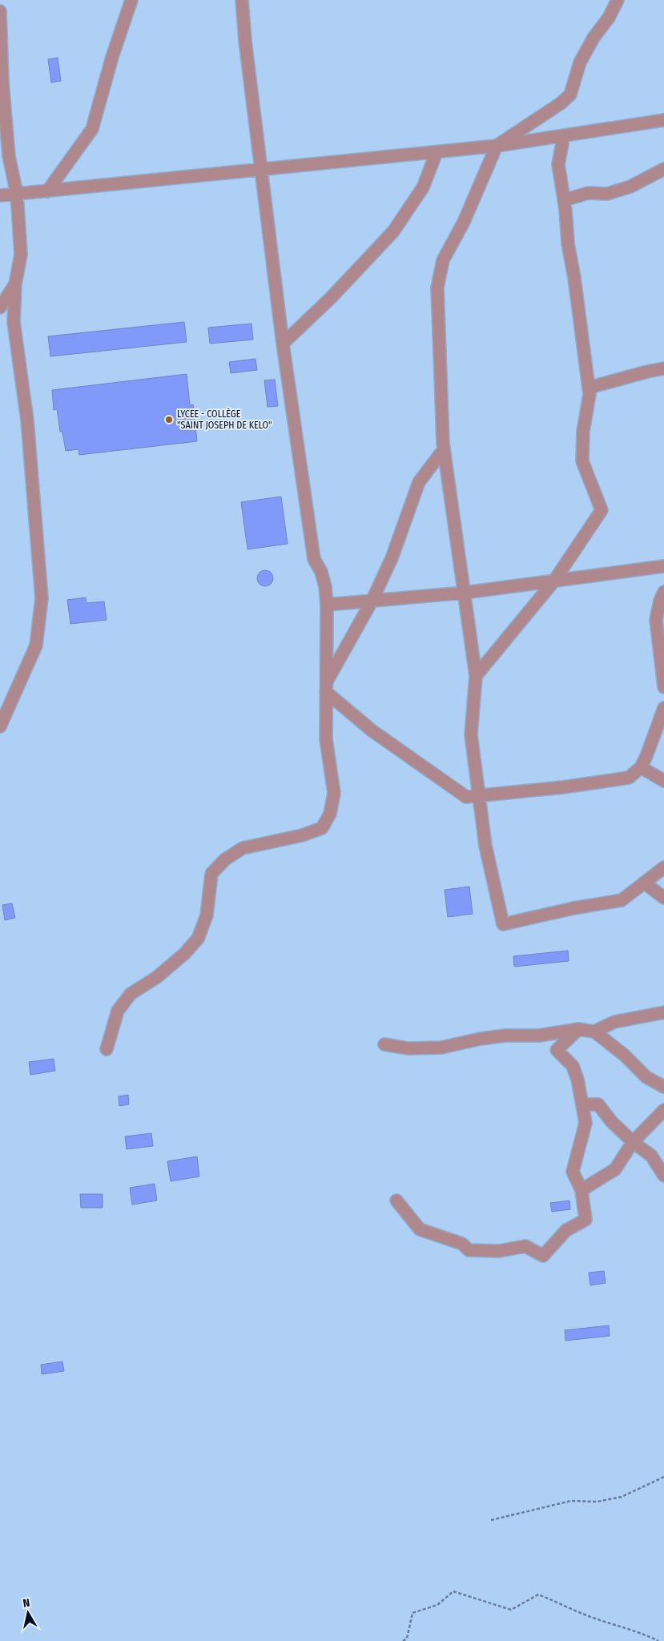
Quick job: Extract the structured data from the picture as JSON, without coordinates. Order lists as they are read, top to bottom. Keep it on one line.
{"places":["LYCEE - COLLÈGE \"SAINT JOSEPH DE KELO\""],"north":"top"}
